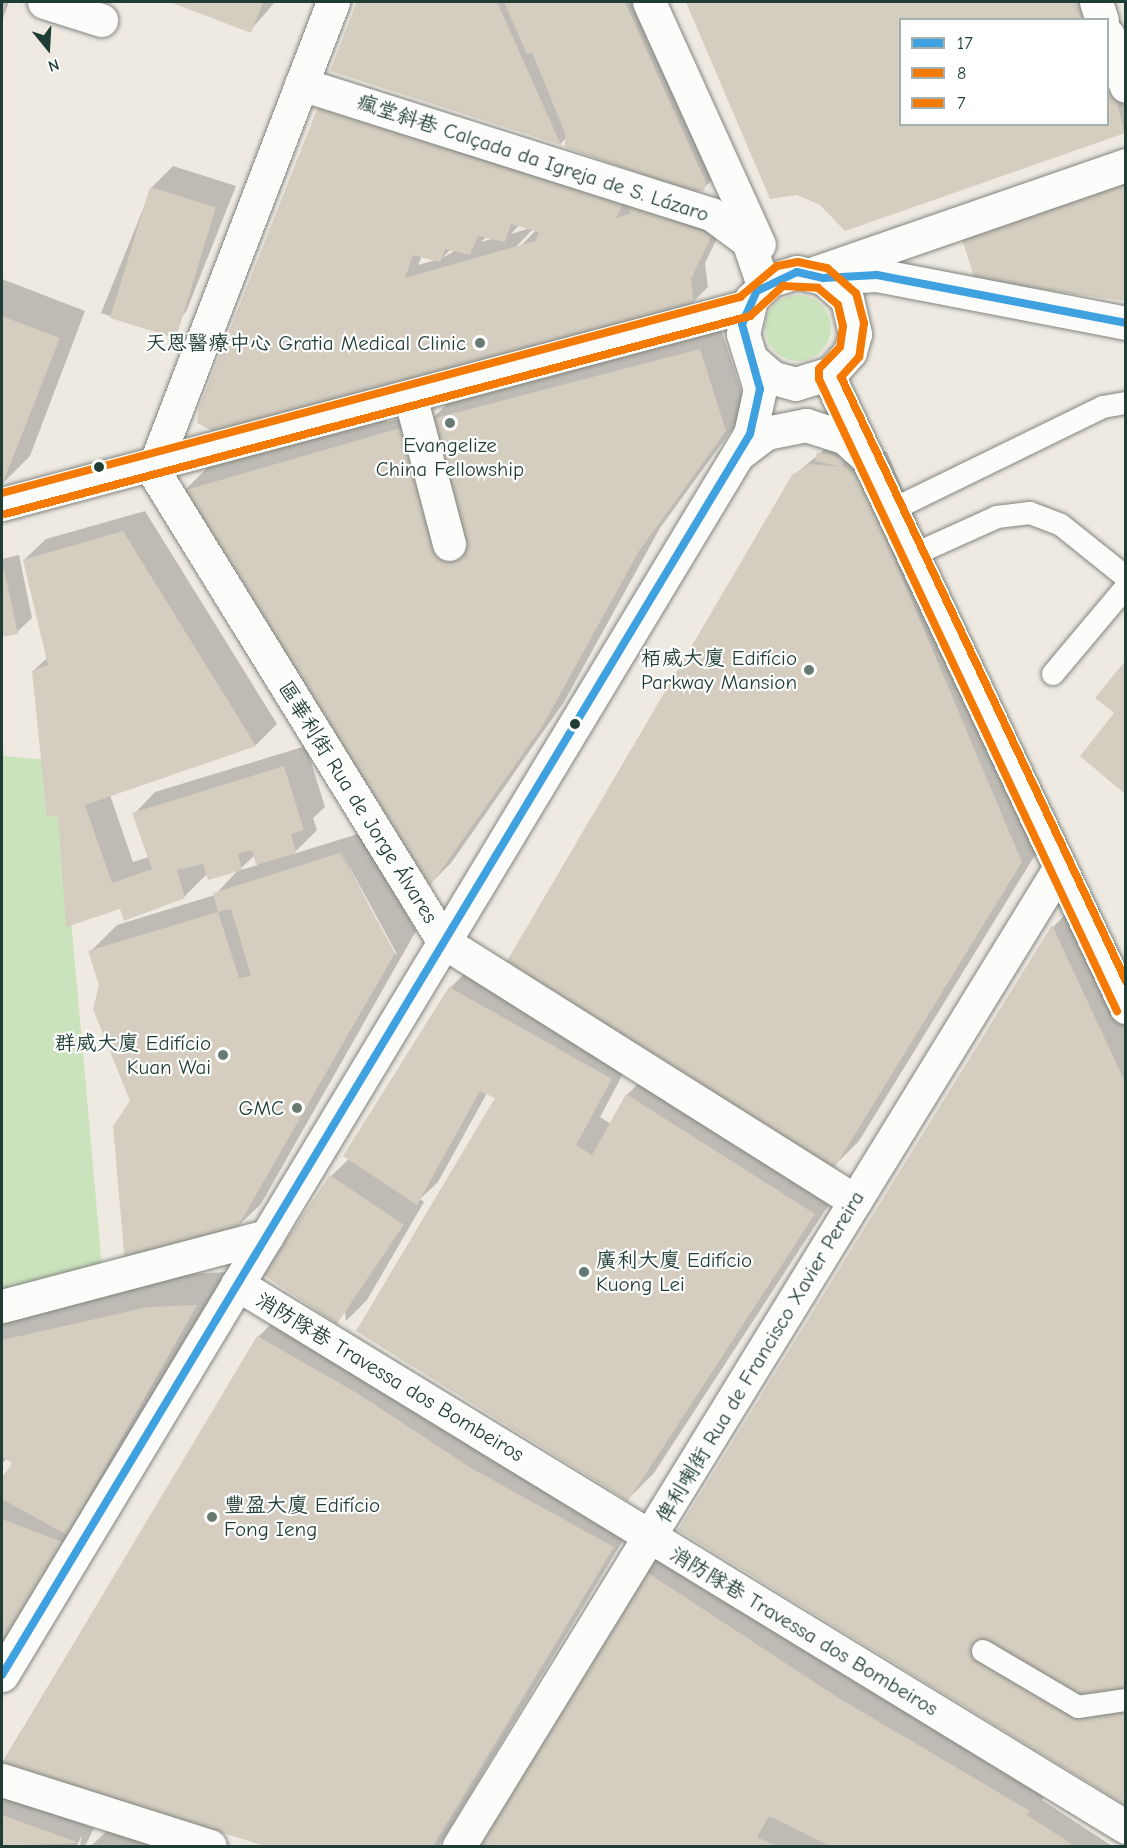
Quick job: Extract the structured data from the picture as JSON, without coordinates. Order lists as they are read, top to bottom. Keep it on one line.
{"streets":{"street":["瘋堂斜巷 Calçada da Igreja de S. Lázaro","區華利街 Rua de Jorge Álvares","俾利喇街 Rua de Francisco Xavier Pereira","消防隊巷 Travessa dos Bombeiros"]},"crossings":[["區華利街 Rua de Jorge Álvares","俾利喇街 Rua de Francisco Xavier Pereira"],["俾利喇街 Rua de Francisco Xavier Pereira","消防隊巷 Travessa dos Bombeiros"]],"places":["天恩醫療中心 Gratia Medical Clinic","Evangelize China Fellowship","栢威大廈 Edifício Parkway Mansion","群威大廈 Edifício Kuan Wai","GMC","廣利大廈 Edifício Kuong Lei","豐盈大廈 Edifício Fong Ieng"],"lines":["transit line 7","transit line 17","transit line 8"],"legend":["17","8","7"],"north":"bottom"}
